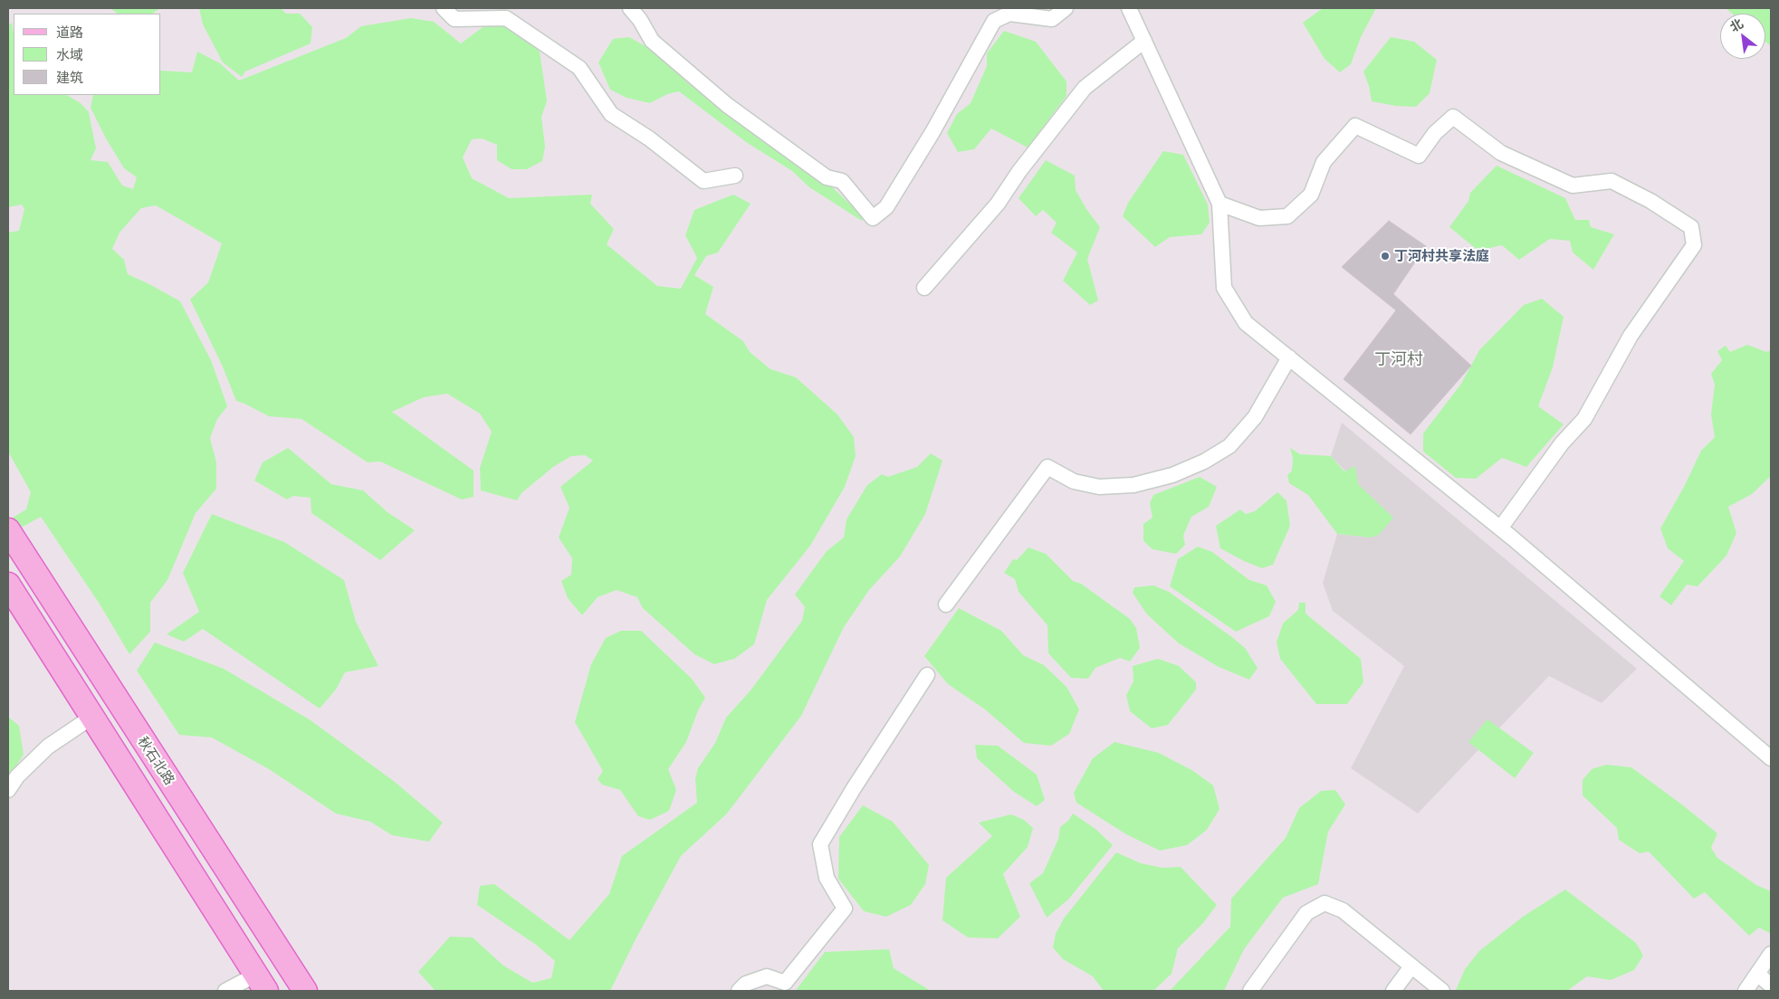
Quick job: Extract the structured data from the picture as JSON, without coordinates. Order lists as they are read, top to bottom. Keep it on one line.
{"streets":{"main road":["秋石北路"]},"districts":["丁河村"],"places":["丁河村共享法庭"],"legend":["道路","水域","建筑"],"north":"top left"}
